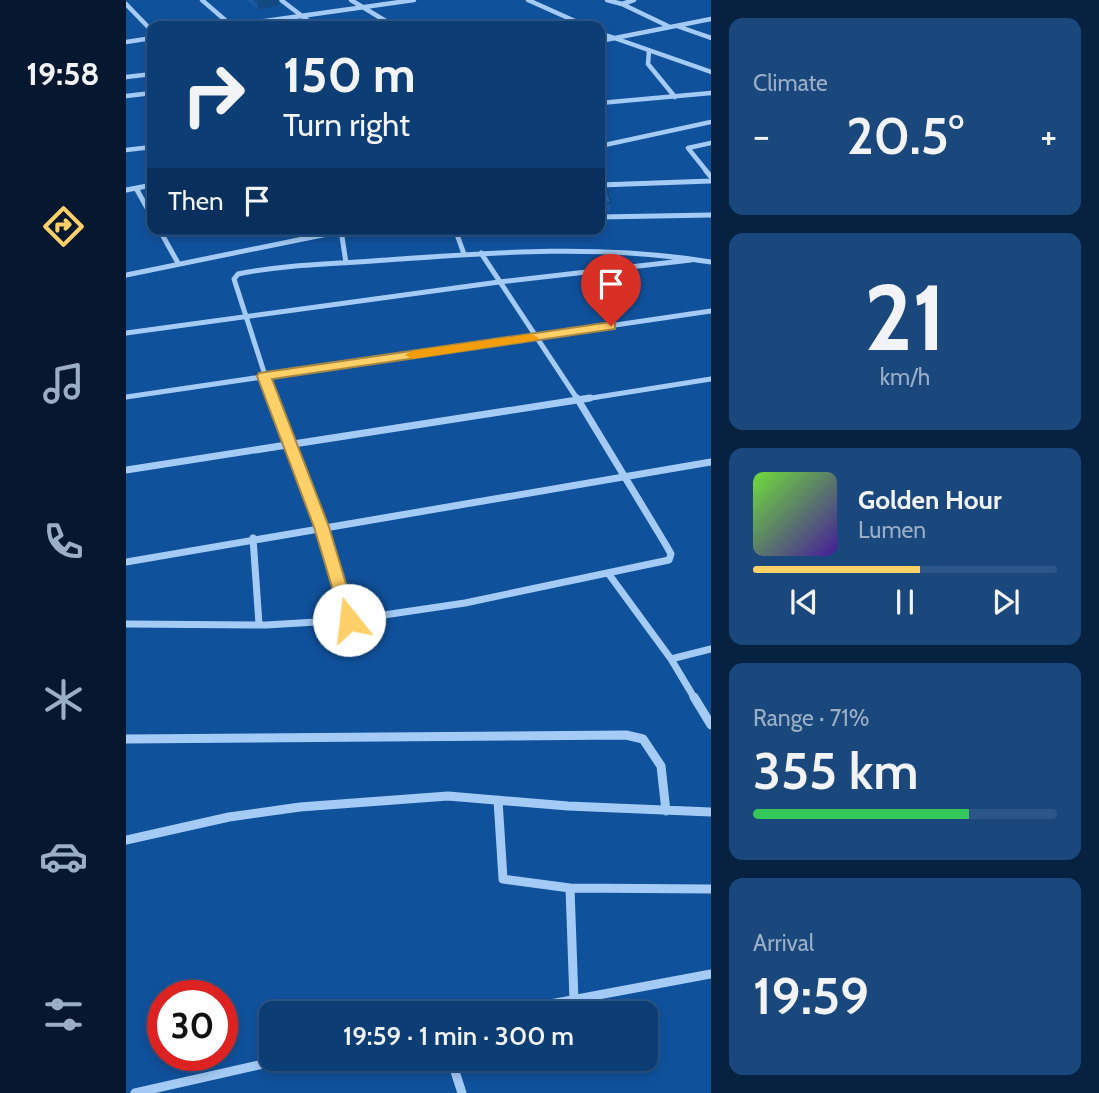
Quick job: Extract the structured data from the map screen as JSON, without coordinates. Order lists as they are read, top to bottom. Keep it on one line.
{"page":{"tabs":"19:58","tile":["Climate",["21","km/h"],["Range · 71%","355 km"],["Arrival","19:59"]],"turn":["150 m","Turn right"],"heat":["−","20.5°","+"],"then":"Then","song":["Golden Hour","Lumen"],"limit":"30","trip":"19:59 · 1 min · 300 m"}}
